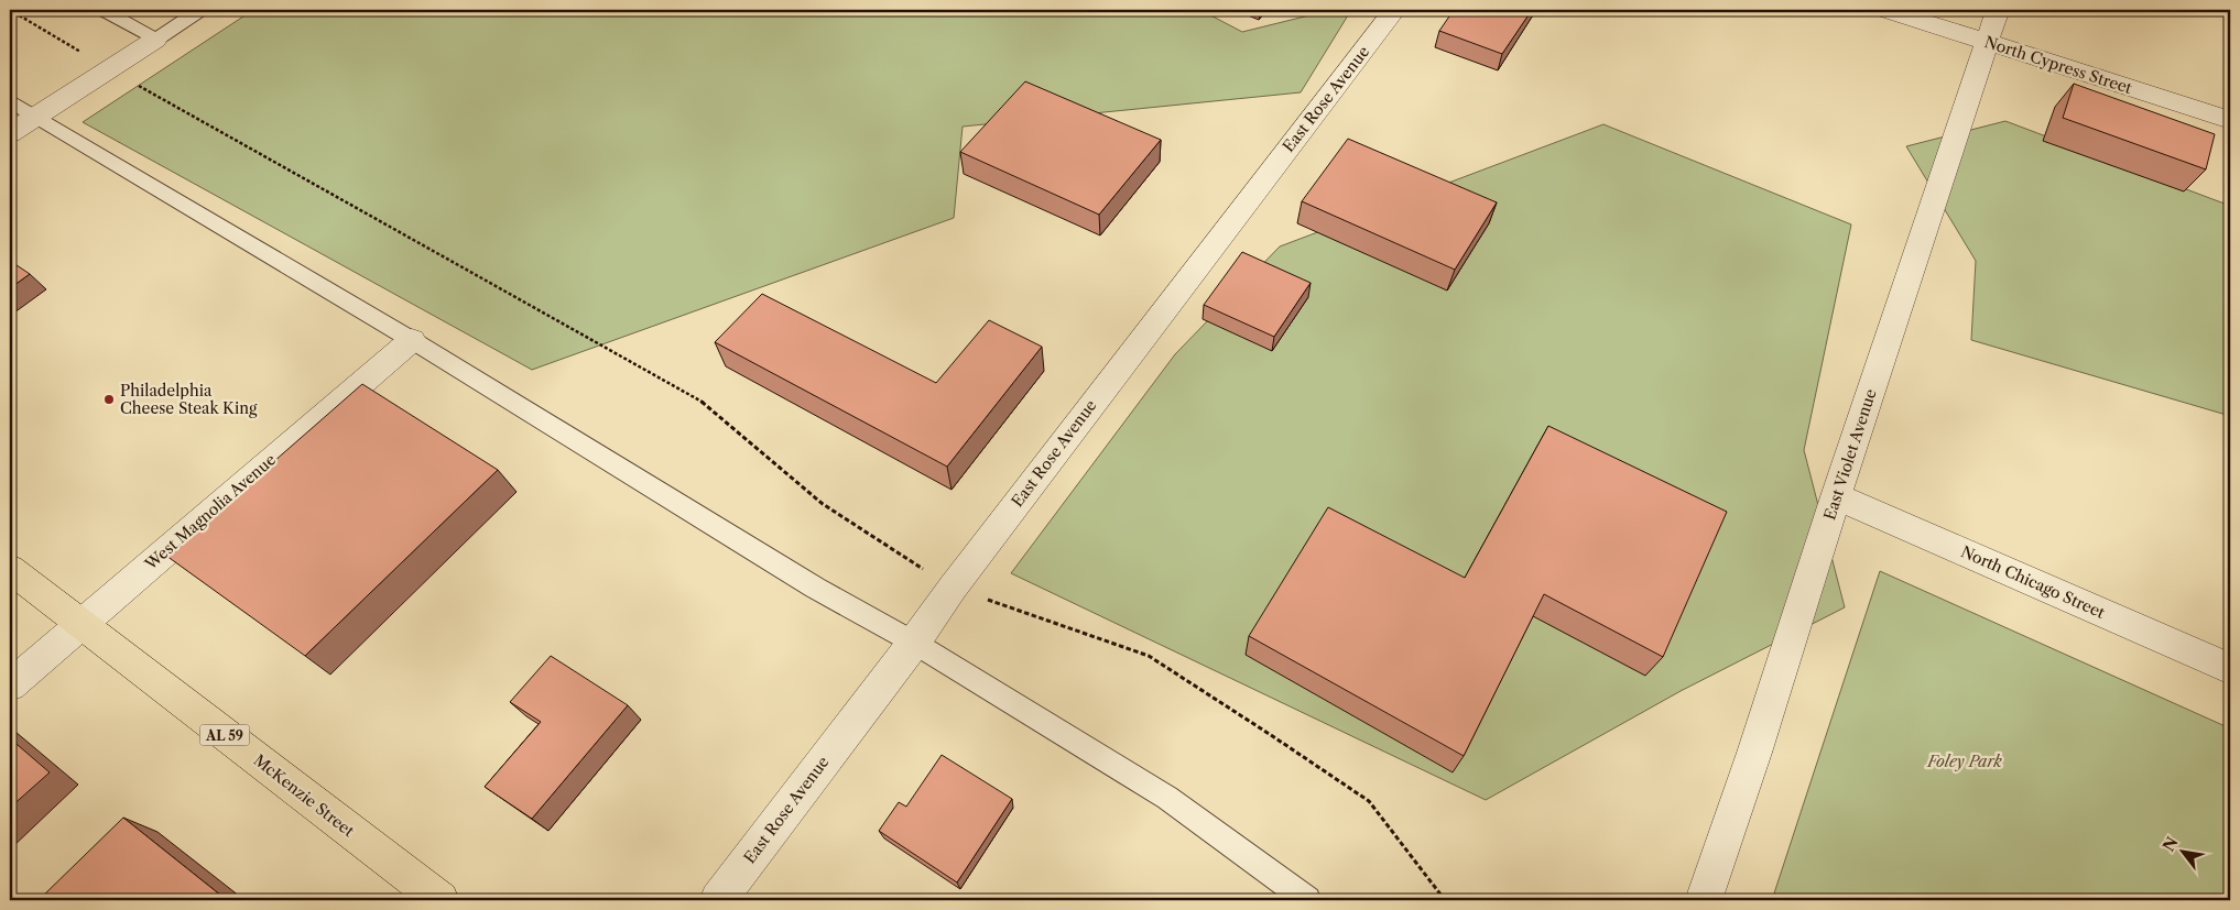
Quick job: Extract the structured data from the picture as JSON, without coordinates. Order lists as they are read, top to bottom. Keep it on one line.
{"streets":{"main road":["AL 59","McKenzie Street"],"street":["North Cypress Street","East Rose Avenue","East Violet Avenue","West Magnolia Avenue","North Chicago Street"]},"crossings":[["North Cypress Street","East Violet Avenue"],["East Violet Avenue","North Chicago Street"],["West Magnolia Avenue","McKenzie Street"]],"parks":["Foley Park"],"places":["Philadelphia Cheese Steak King"],"north":"top left"}
